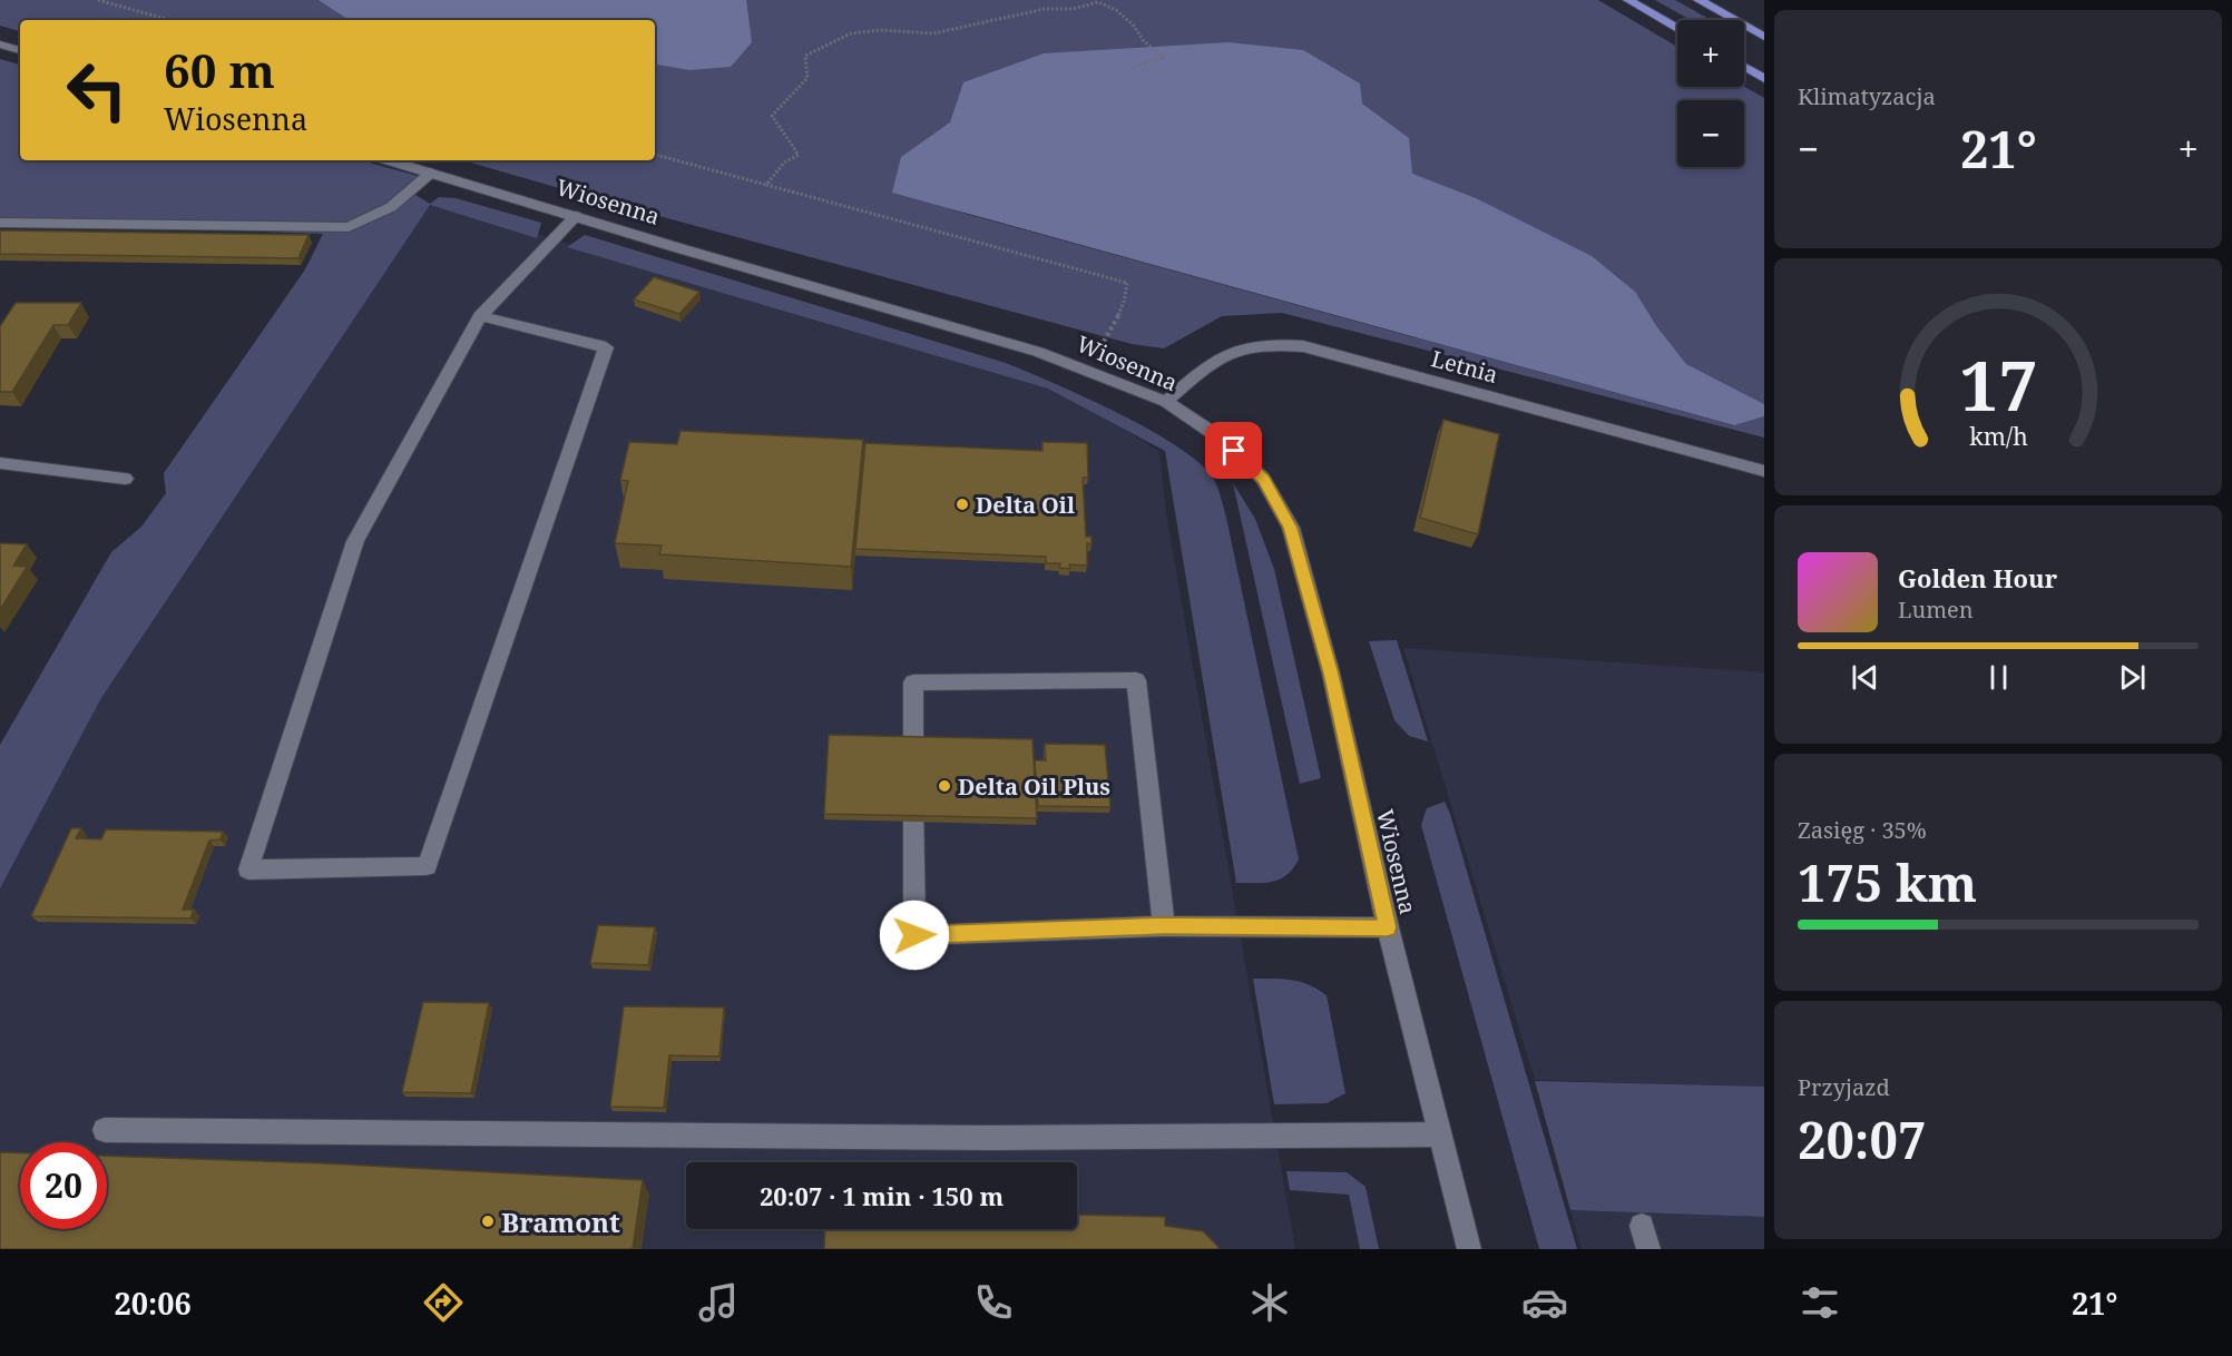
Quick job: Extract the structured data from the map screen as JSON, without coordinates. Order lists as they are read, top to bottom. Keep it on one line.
{"streets":{"street":["Wiosenna","Letnia"]},"crossings":[["Wiosenna","Letnia"]],"places":["Delta Oil","Delta Oil Plus","Bramont"],"page":{"tile":["Klimatyzacja",["Zasięg · 35%","175 km"],["Przyjazd","20:07"]],"map_buttons":["+","−"],"turn":["60 m","Wiosenna"],"heat":["−","21°","+"],"song":["Golden Hour","Lumen"],"limit":"20","trip":"20:07 · 1 min · 150 m","tabs":["20:06","21°"],"gauge":["17","km/h"]}}
